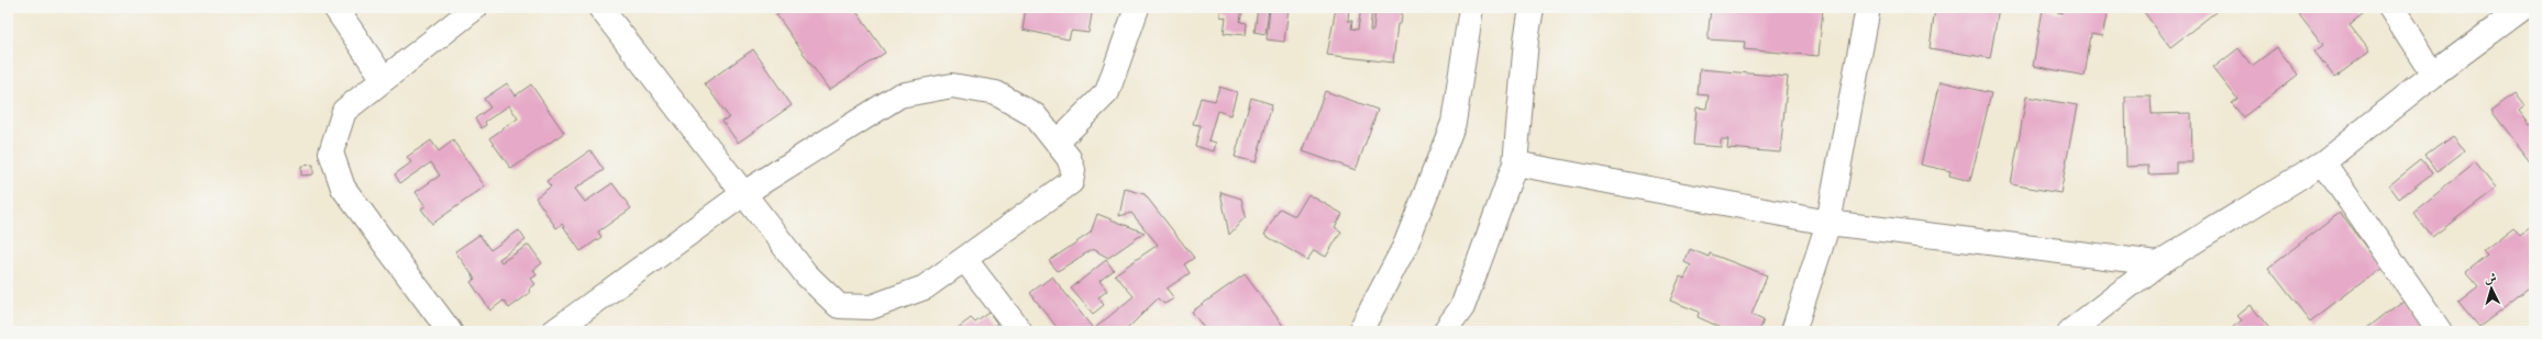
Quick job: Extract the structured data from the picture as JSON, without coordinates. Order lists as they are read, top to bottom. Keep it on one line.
{"north":"top"}
